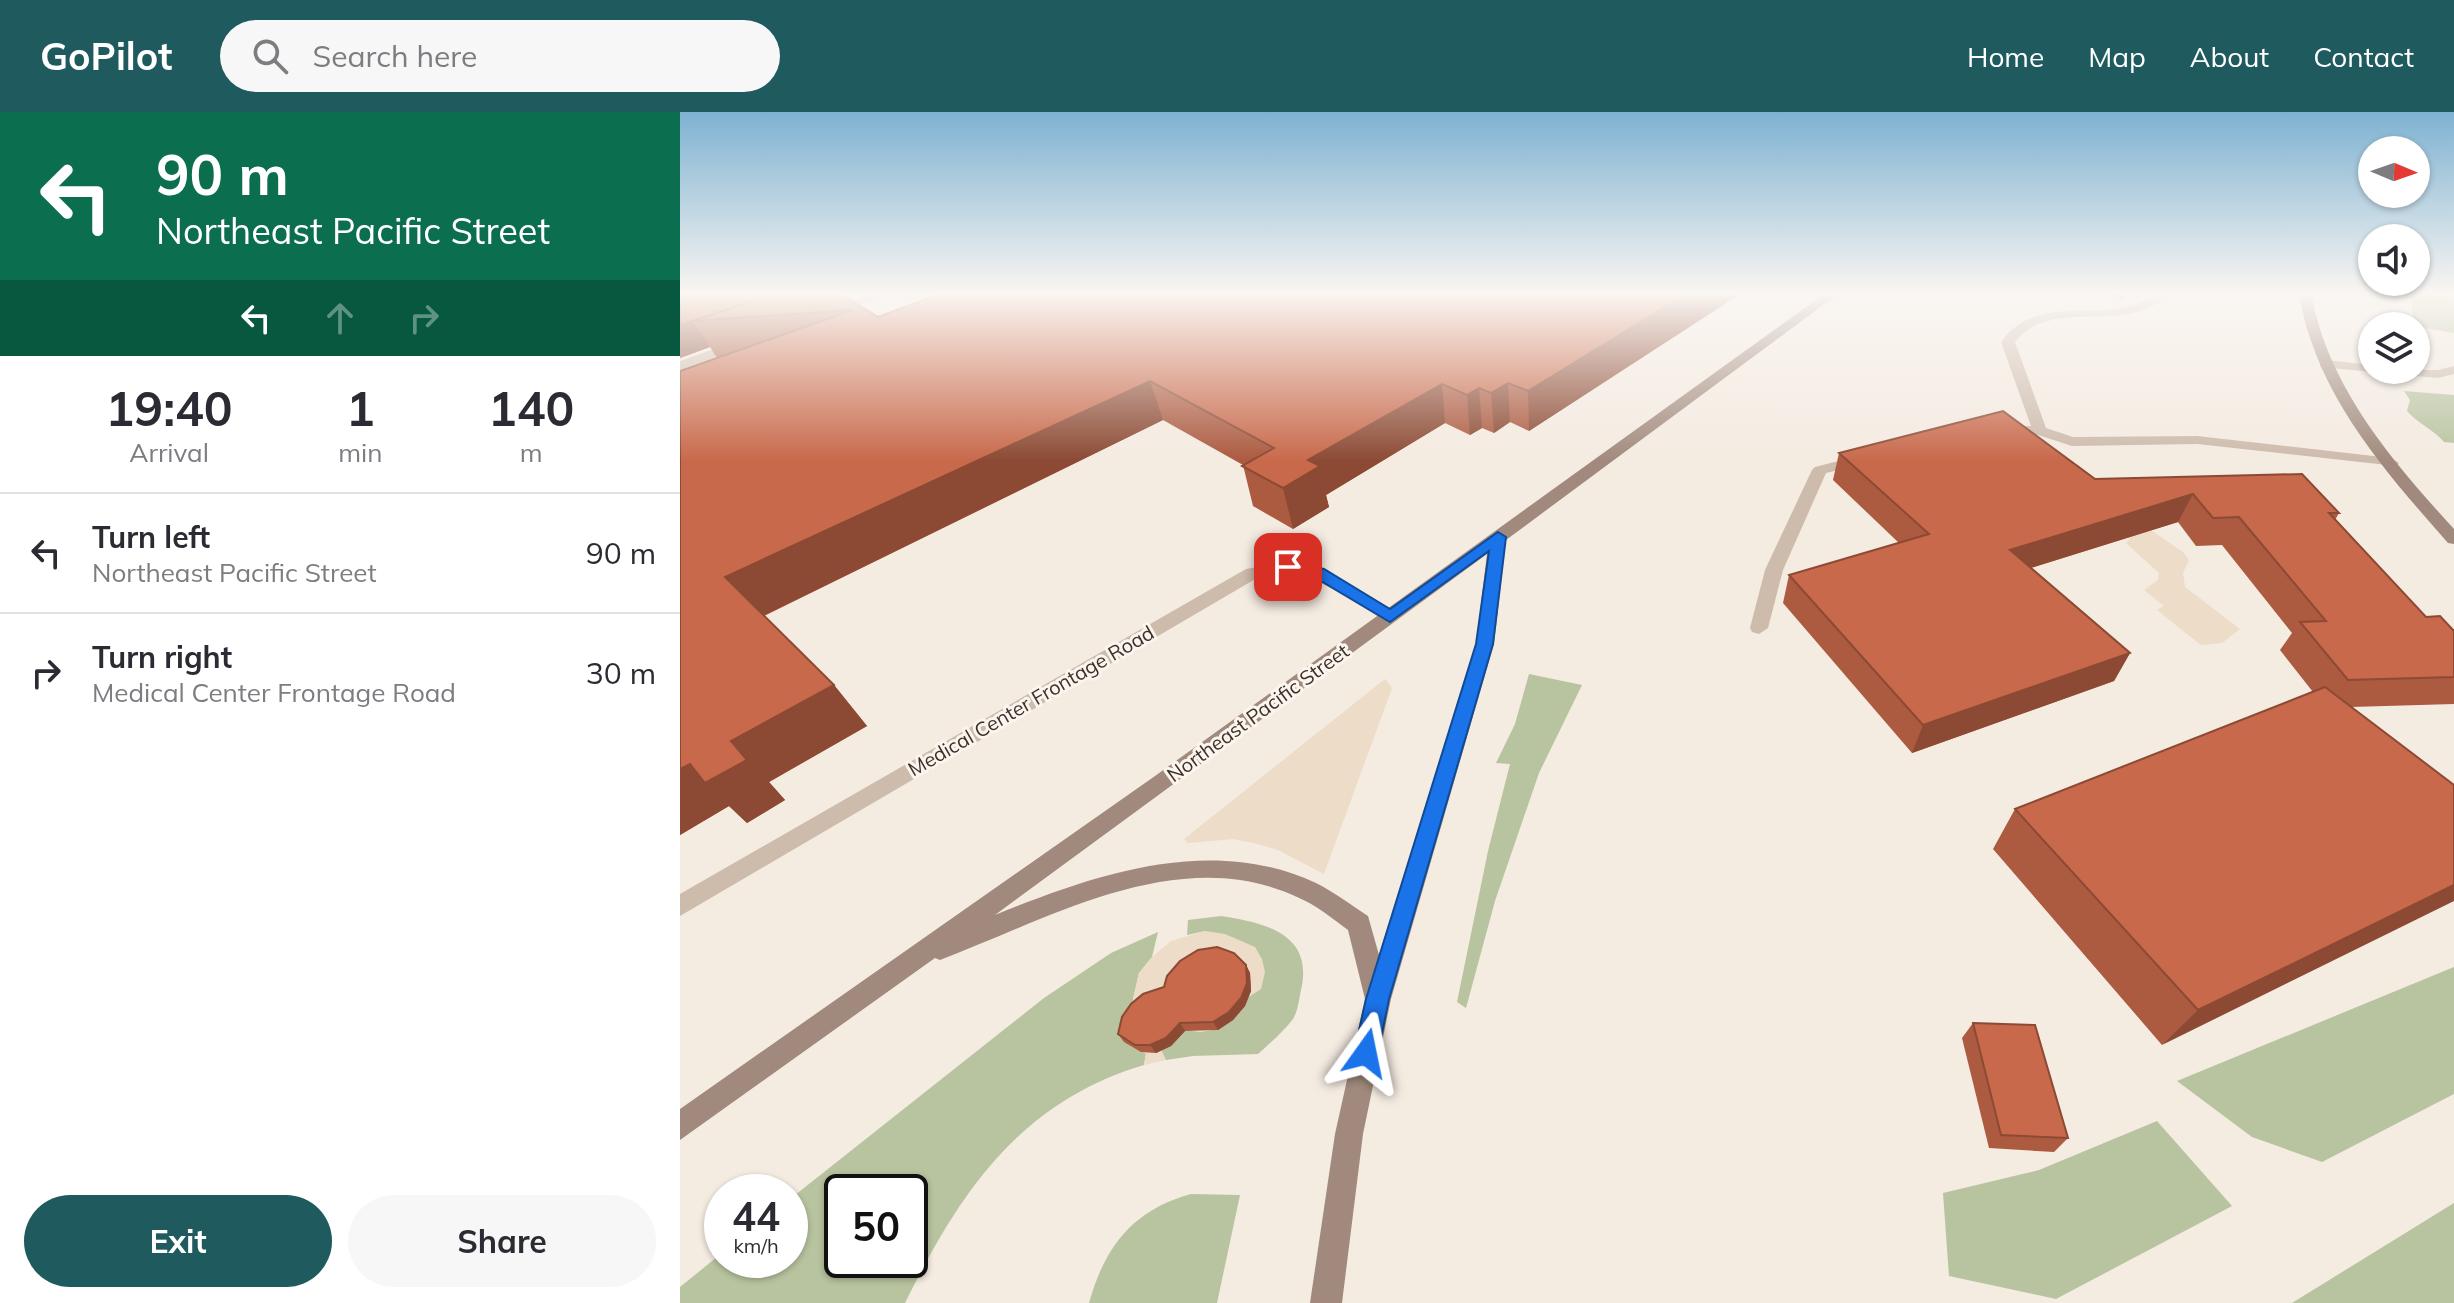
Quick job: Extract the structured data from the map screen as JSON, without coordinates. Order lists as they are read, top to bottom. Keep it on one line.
{"streets":{"main road":["Northeast Pacific Street"],"street":["Medical Center Frontage Road"]},"crossings":[["Medical Center Frontage Road","Northeast Pacific Street"]],"north":"right","page":{"header":"GoPilot","search":"Search here","nav":["Home","Map","About","Contact"],"turn":["90 m","Northeast Pacific Street"],"eta":["19:40","Arrival","1","min","140","m"],"list":[{"name":"Turn left","note":"Northeast Pacific Street","value":"90 m"},{"name":"Turn right","note":"Medical Center Frontage Road","value":"30 m"}],"speed":"44 km/h","limit":"50","buttons":["Exit","Share"]}}
